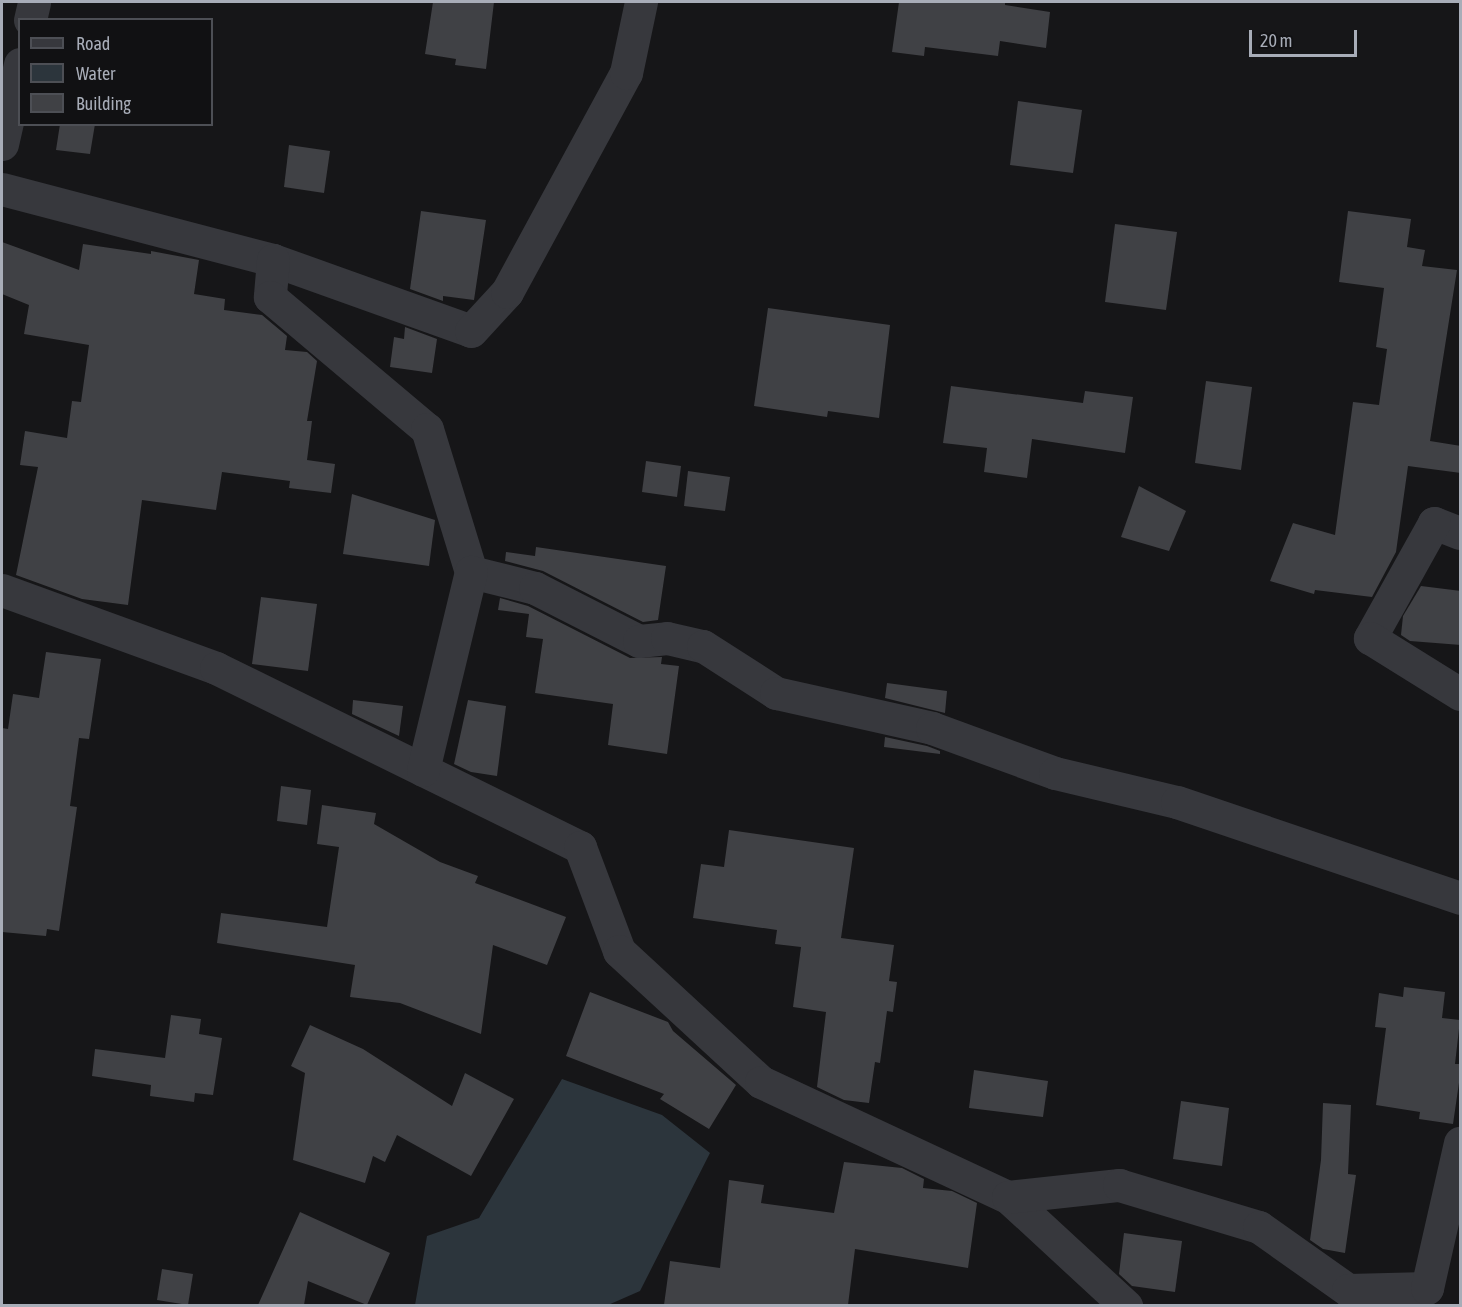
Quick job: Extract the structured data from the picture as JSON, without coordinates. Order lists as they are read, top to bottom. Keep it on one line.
{"legend":["Road","Water","Building"],"scale_bar":"20 m"}
